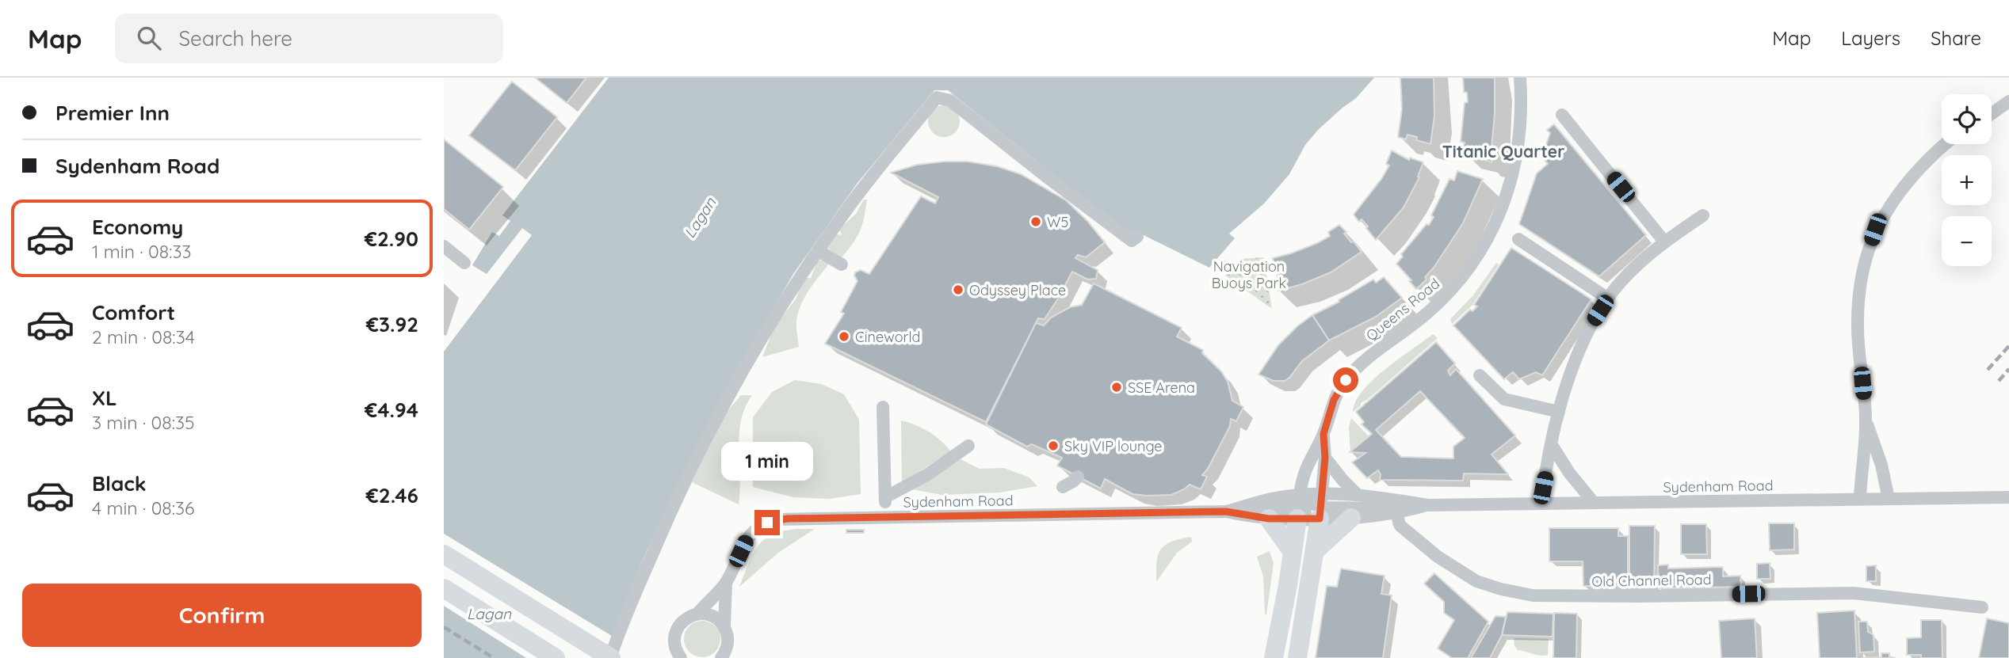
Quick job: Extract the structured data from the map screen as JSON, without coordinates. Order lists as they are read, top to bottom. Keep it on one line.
{"streets":{"street":["Queens Road","Sydenham Road","Old Channel Road"]},"crossings":[["Queens Road","Sydenham Road"],["Sydenham Road","Old Channel Road"]],"districts":["Titanic Quarter"],"water":["Lagan"],"parks":["Navigation Buoys Park"],"places":["W5","Odyssey Place","Cineworld","SSE Arena","Sky VIP lounge"],"page":{"header":"Map","search":"Search here","nav":["Map","Layers","Share"],"banner":["Premier Inn","Sydenham Road"],"map_buttons":["+","−"],"list":[{"name":"Economy","note":"1 min · 08:33","value":"€2.90"},{"name":"Comfort","note":"2 min · 08:34","value":"€3.92"},{"name":"XL","note":"3 min · 08:35","value":"€4.94"},{"name":"Black","note":"4 min · 08:36","value":"€2.46"}],"bubble":"1 min","buttons":"Confirm"}}
